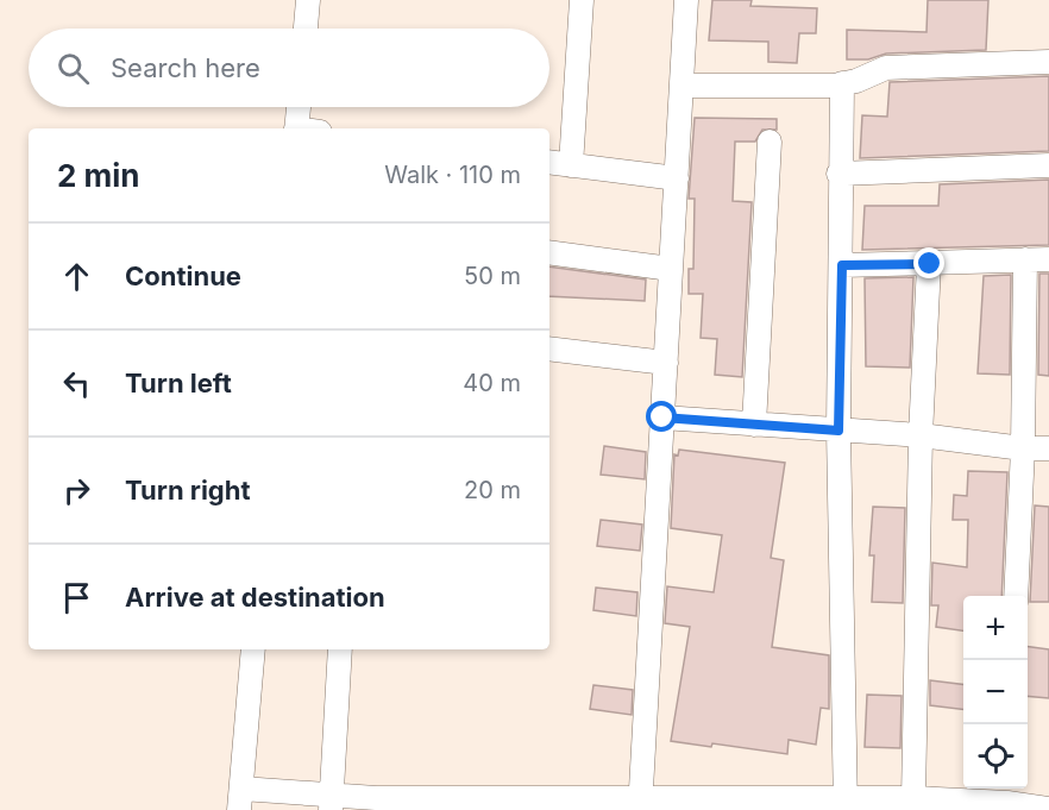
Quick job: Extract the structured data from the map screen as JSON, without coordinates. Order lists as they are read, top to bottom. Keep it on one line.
{"page":{"search":"Search here","heading":["2 min","Walk · 110 m"],"list":[["Continue","50 m"],["Turn left","40 m"],["Turn right","20 m"],"Arrive at destination"],"map_buttons":["+","−"]}}
